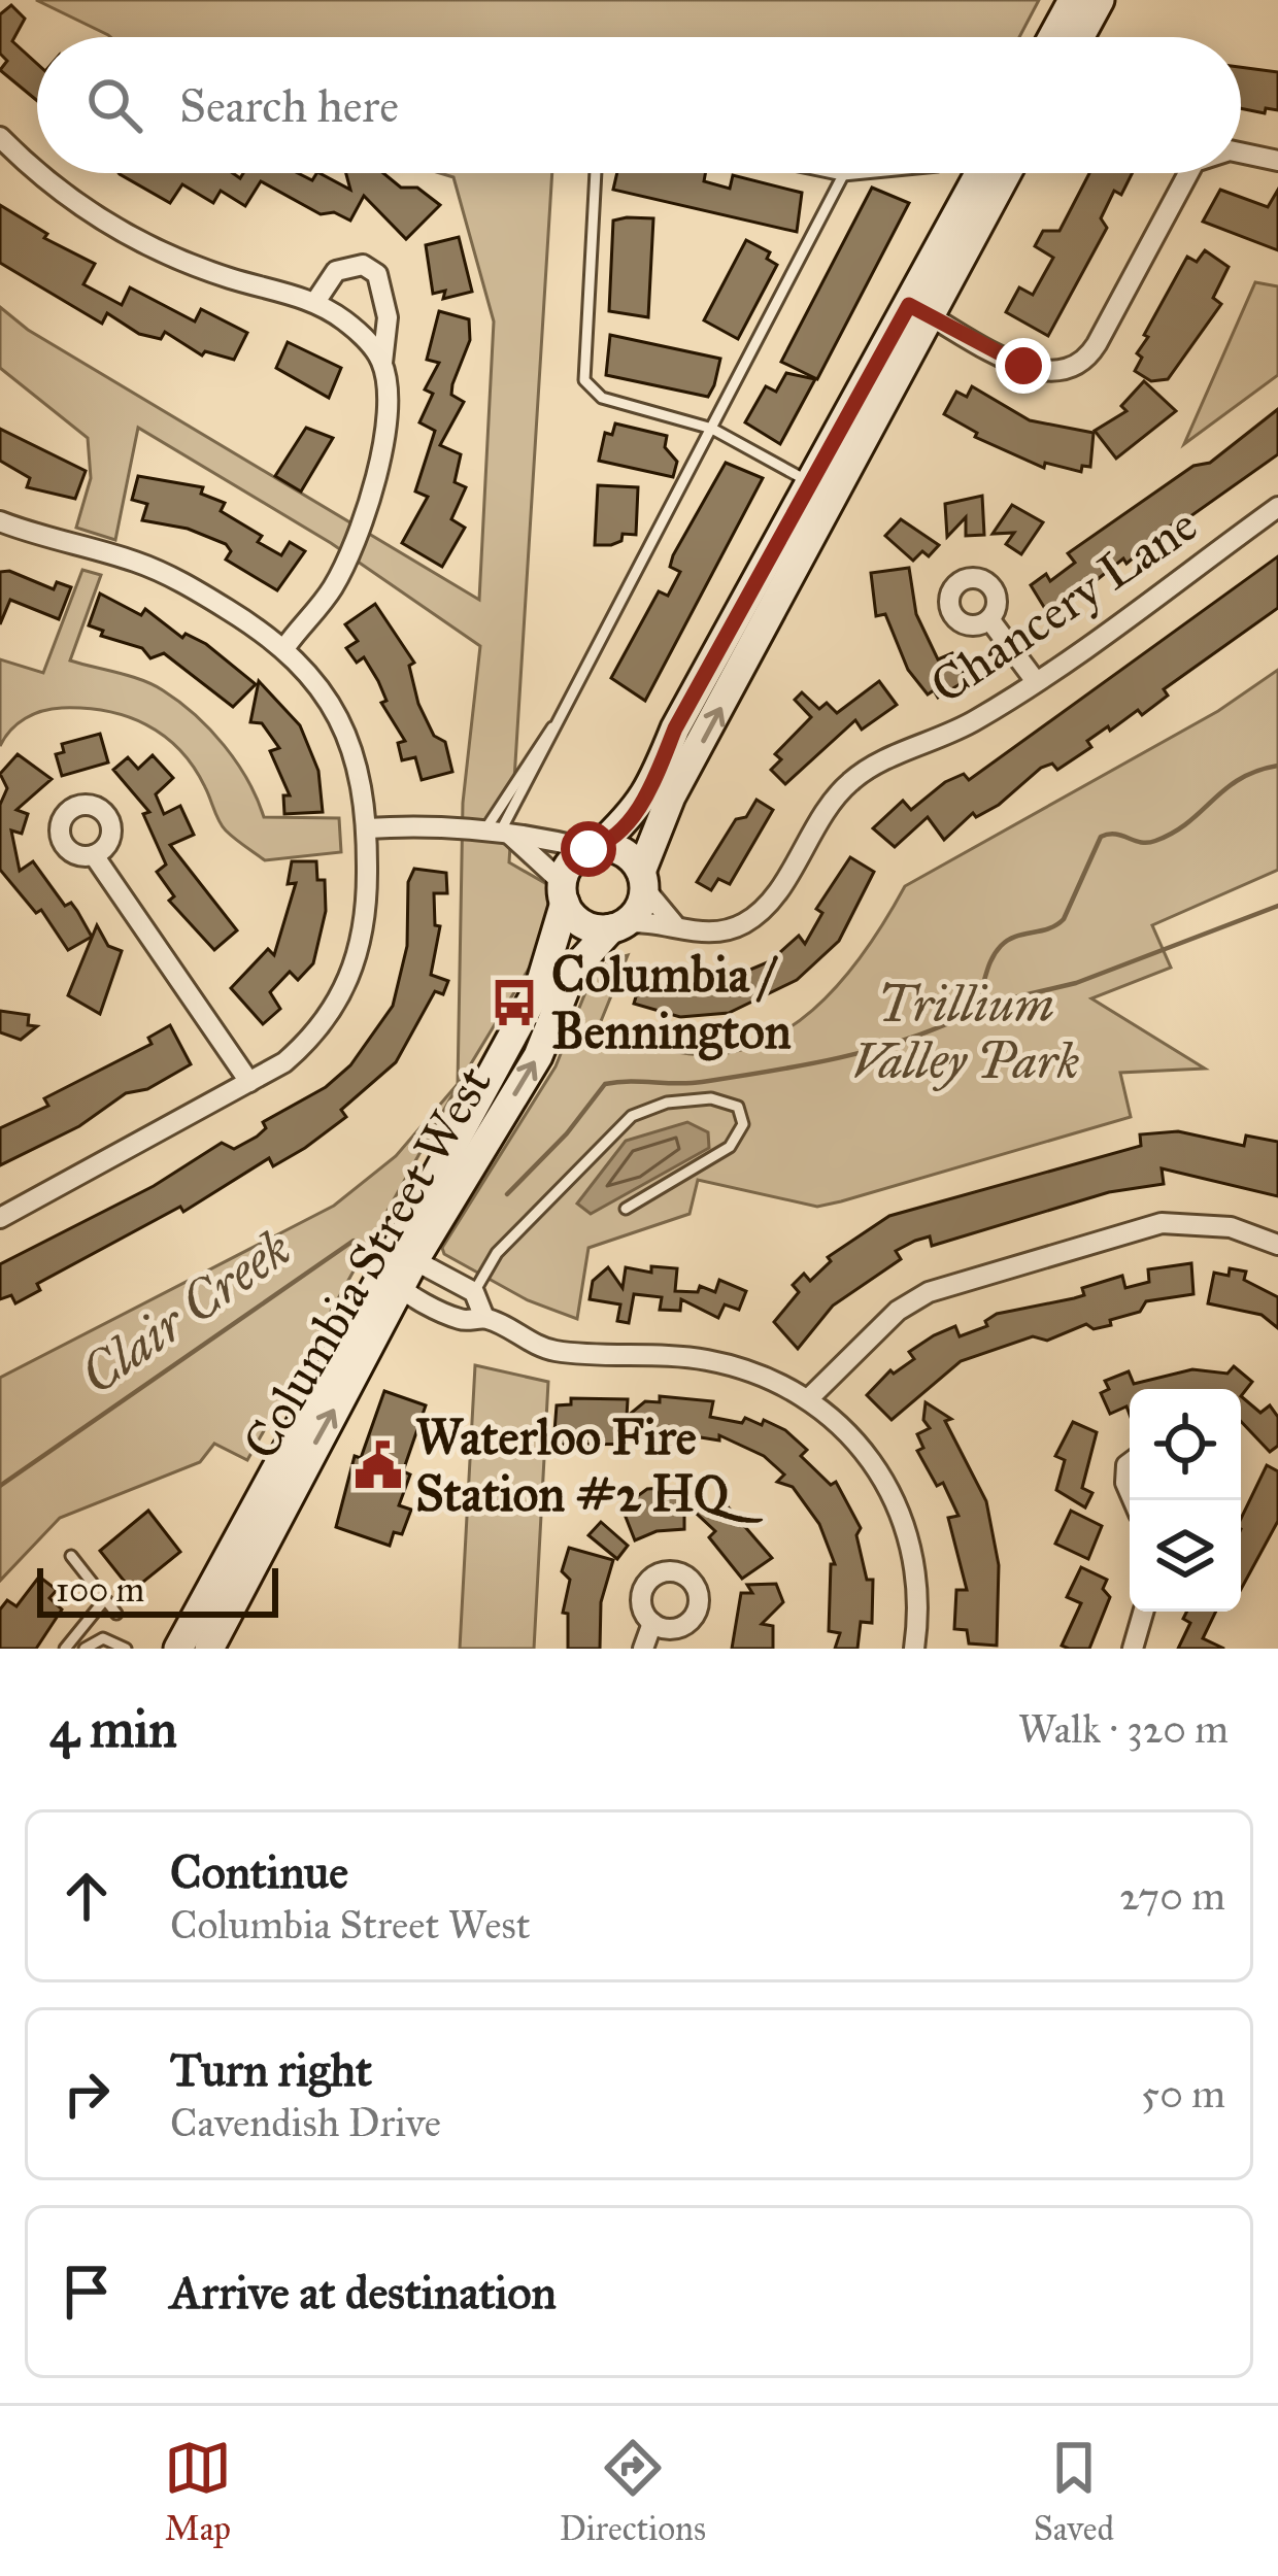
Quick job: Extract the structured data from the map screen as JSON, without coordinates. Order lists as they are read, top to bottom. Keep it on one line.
{"streets":{"main road":["Columbia Street West"],"street":["Chancery Lane"]},"crossings":[["Chancery Lane","Columbia Street West"]],"water":["Clair Creek"],"parks":["Trillium Valley Park"],"places":{"bus stop":["Columbia / Bennington"],"public building":["Waterloo Fire Station #2 HQ"]},"scale_bar":"100 m","page":{"search":"Search here","scale":"100 m","heading":["4 min","Walk · 320 m"],"list":[["Continue","Columbia Street West","270 m"],["Turn right","Cavendish Drive","50 m"],"Arrive at destination"],"nav":["Map","Directions","Saved"]}}
